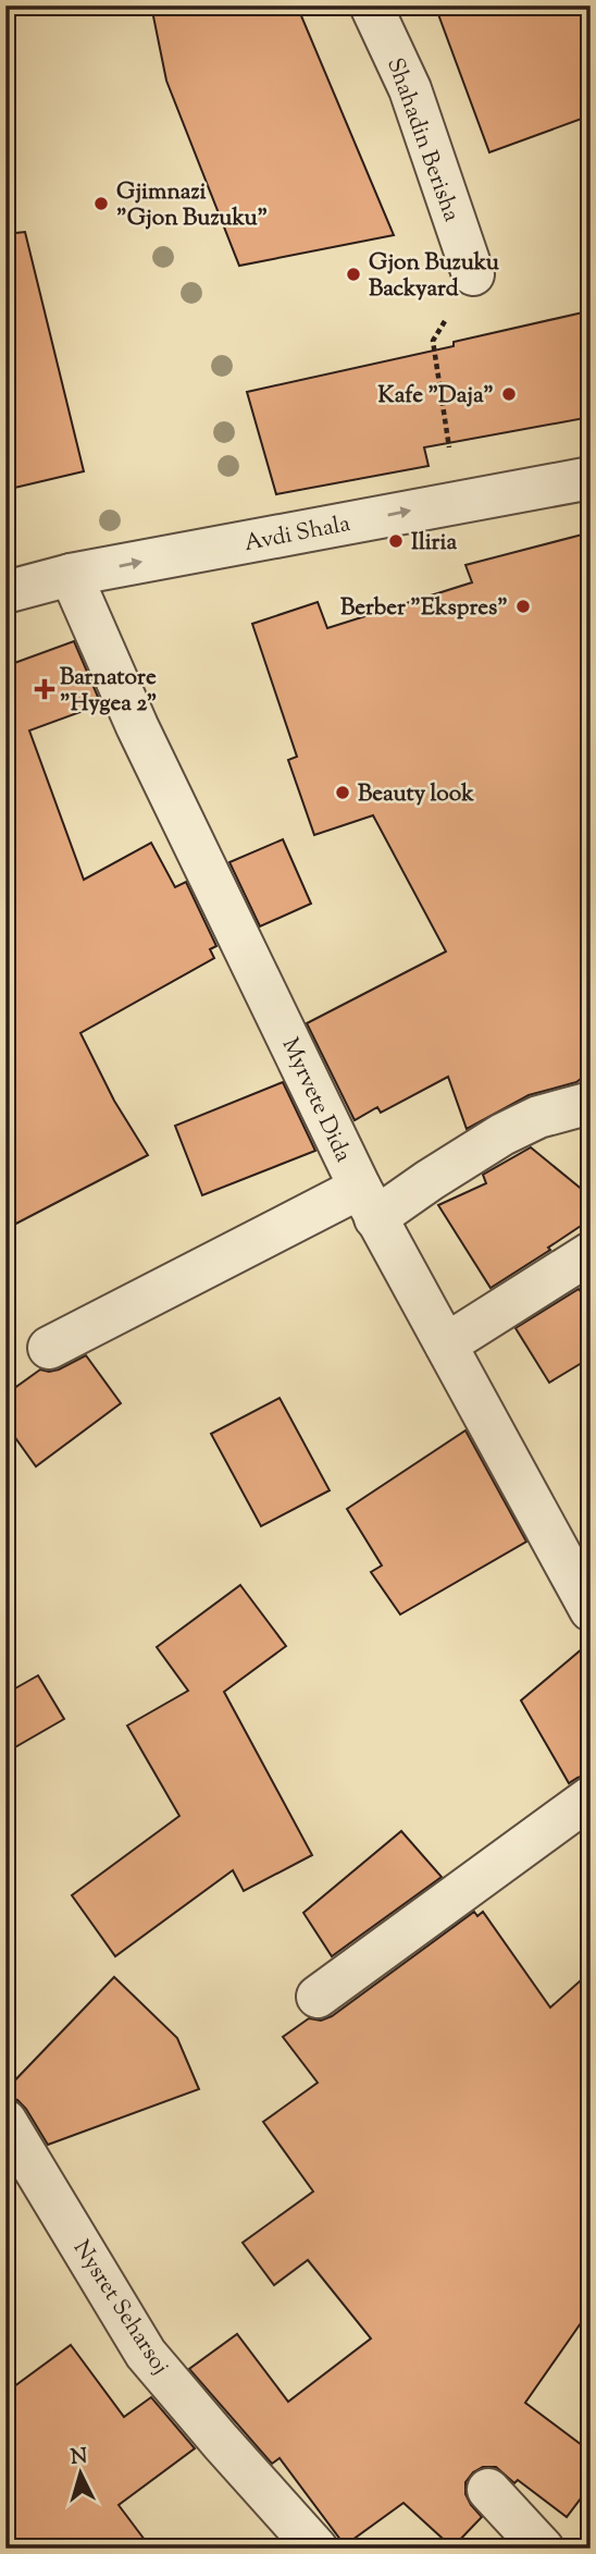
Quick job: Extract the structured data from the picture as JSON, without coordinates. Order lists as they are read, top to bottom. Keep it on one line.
{"streets":{"street":["Shahadin Berisha","Avdi Shala","Myrvete Dida","Nysret Seharsoj"]},"crossings":[["Avdi Shala","Myrvete Dida"]],"one_way":["Avdi Shala"],"places":{"other":["Gjimnazi \"Gjon Buzuku\"","Gjon Buzuku Backyard","Kafe \"Daja\"","Iliria","Berber \"Ekspres\"","Beauty look"],"health":["Barnatore \"Hygea 2\""]},"north":"top"}
